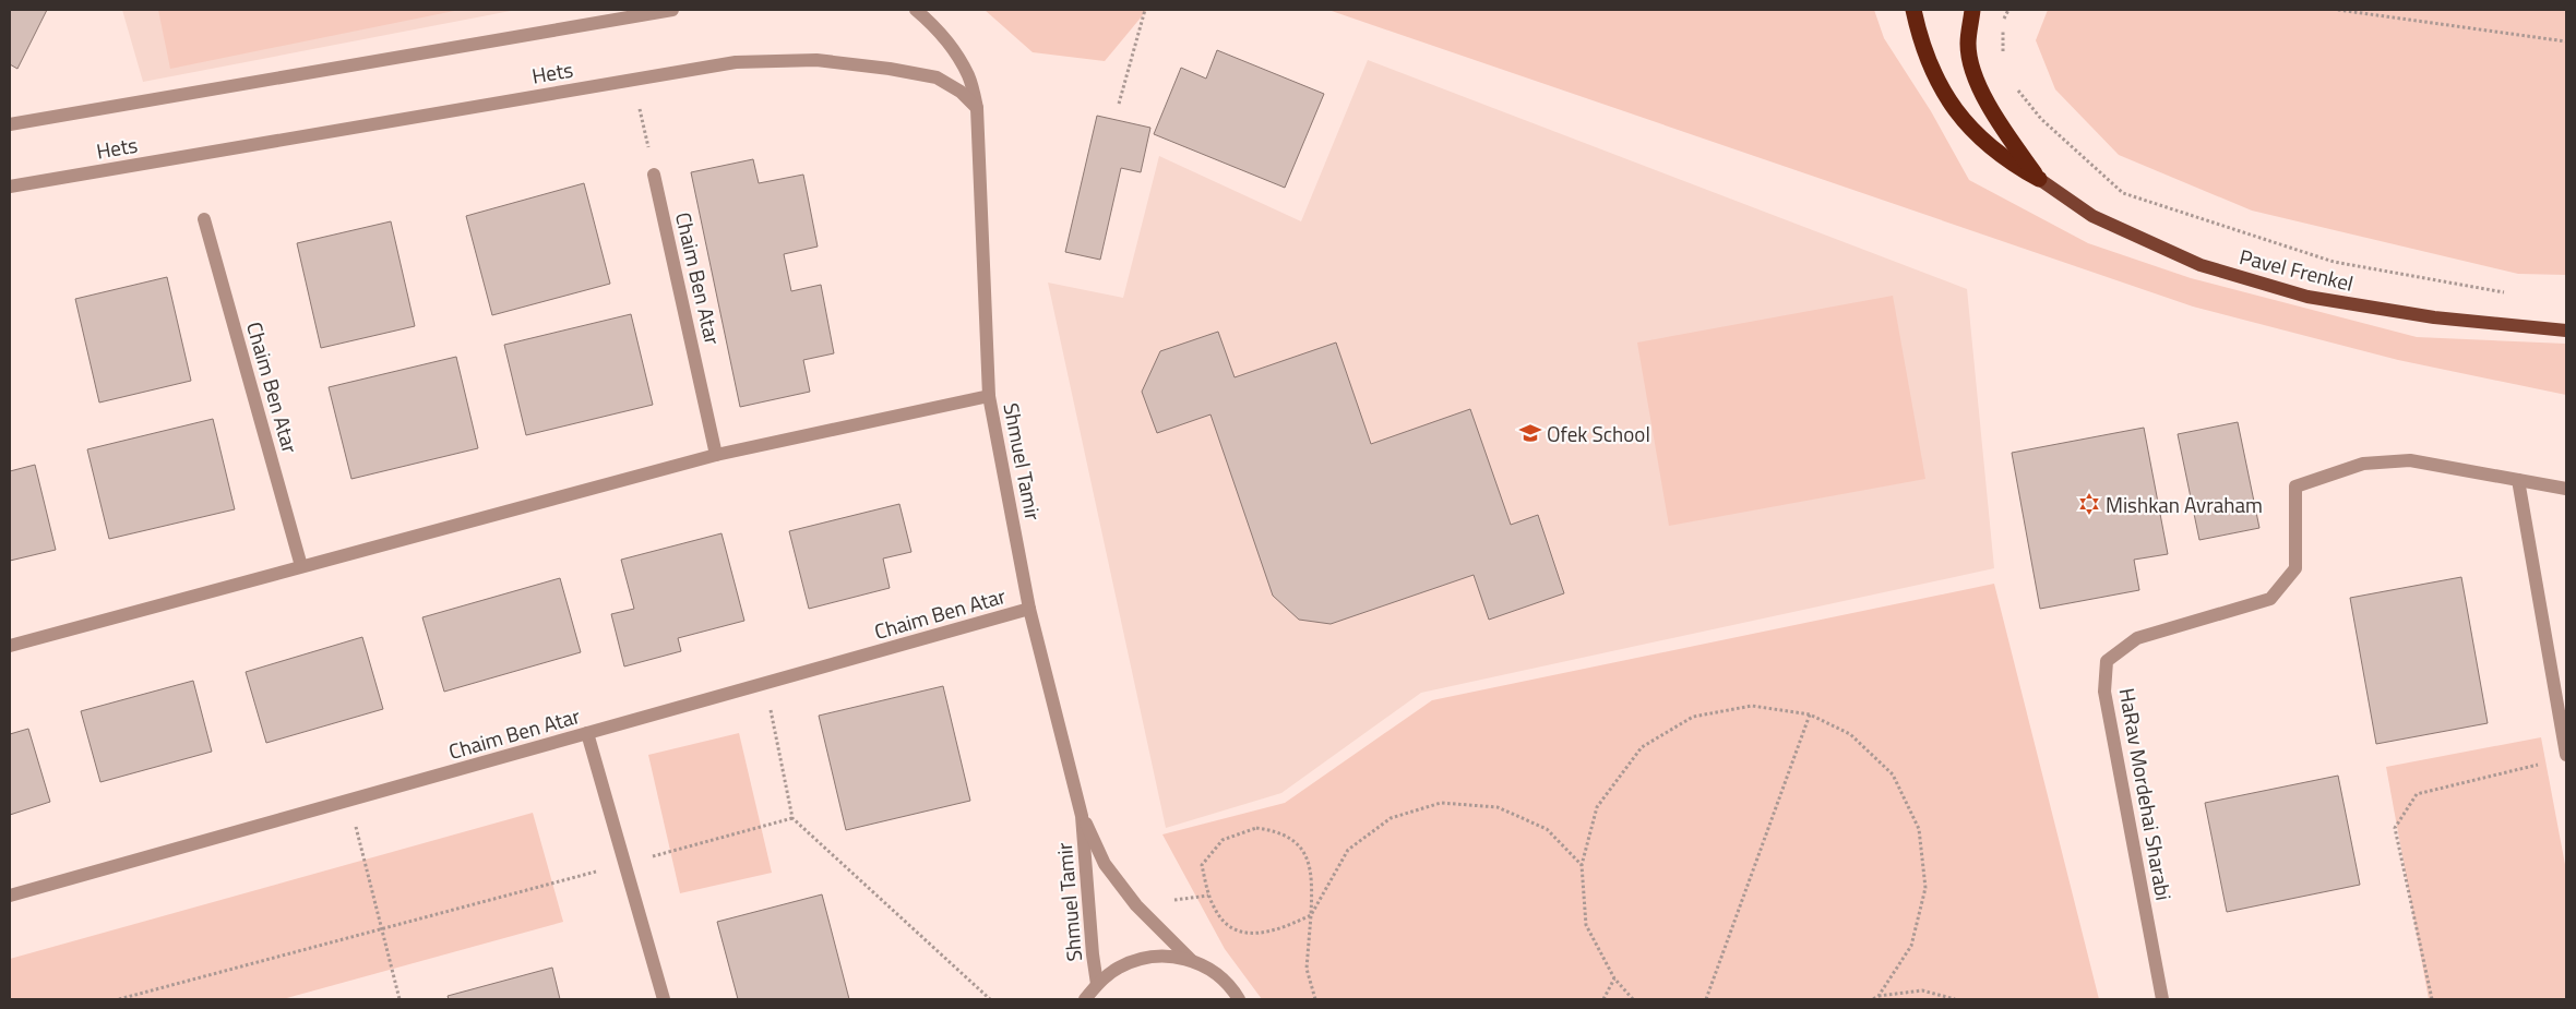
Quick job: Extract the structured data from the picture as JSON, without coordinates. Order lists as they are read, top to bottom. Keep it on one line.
{"streets":{"main road":["Pavel Frenkel"],"street":["Hets","Chaim Ben Atar","Shmuel Tamir","HaRav Mordehai Sharabi"]},"crossings":[["Hets","Shmuel Tamir"],["Chaim Ben Atar","Shmuel Tamir"]],"places":{"school or university":["Ofek School"],"synagogue":["Mishkan Avraham"]}}
